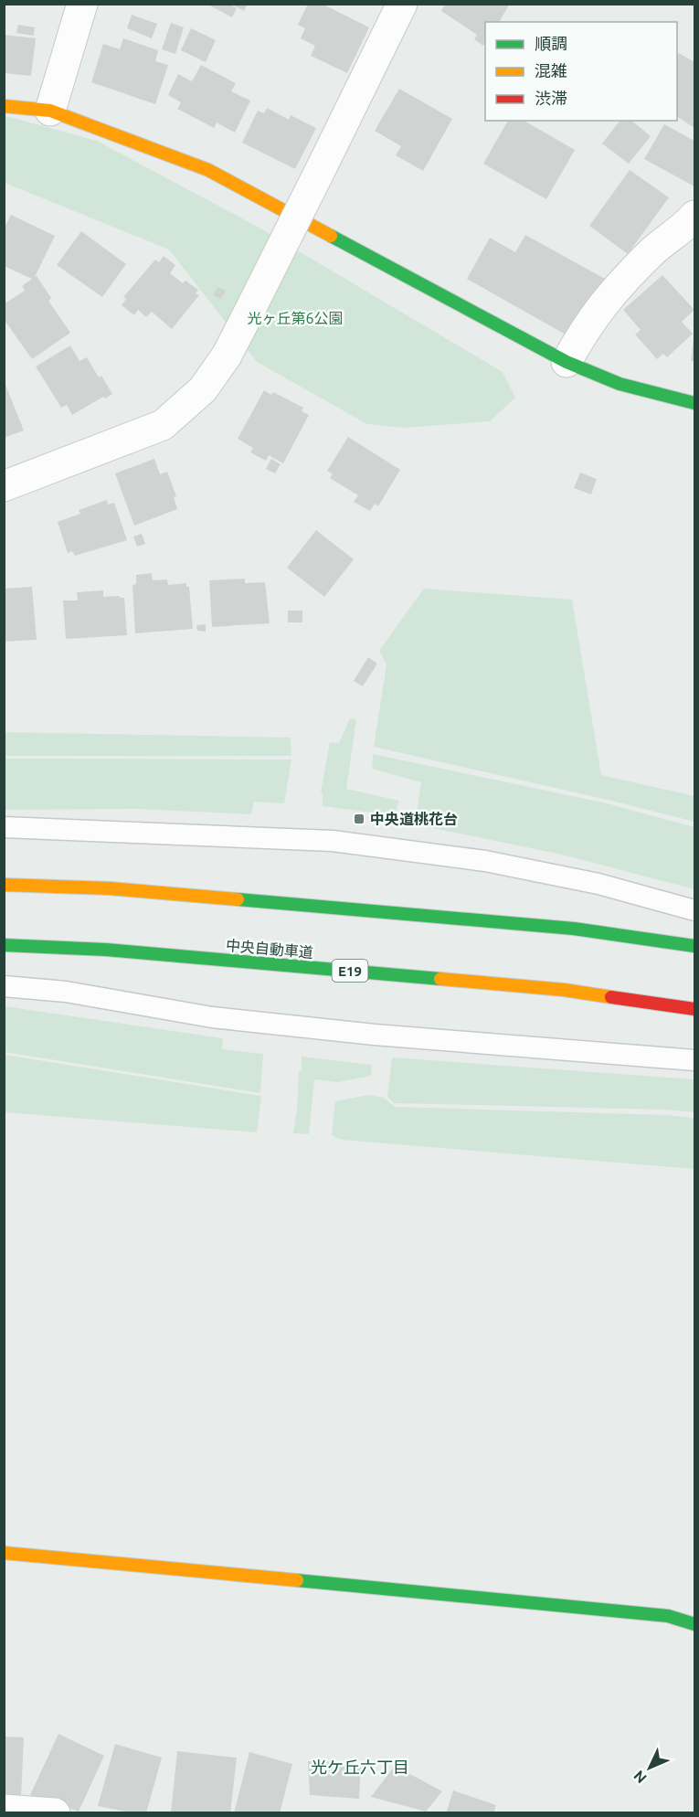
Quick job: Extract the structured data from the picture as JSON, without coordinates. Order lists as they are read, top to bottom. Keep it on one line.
{"streets":{"main road":["中央自動車道","E19"]},"districts":["光ケ丘六丁目"],"parks":["光ヶ丘第6公園"],"places":{"transit":["中央道桃花台"]},"legend":["順調","混雑","渋滞"],"north":"bottom left"}
